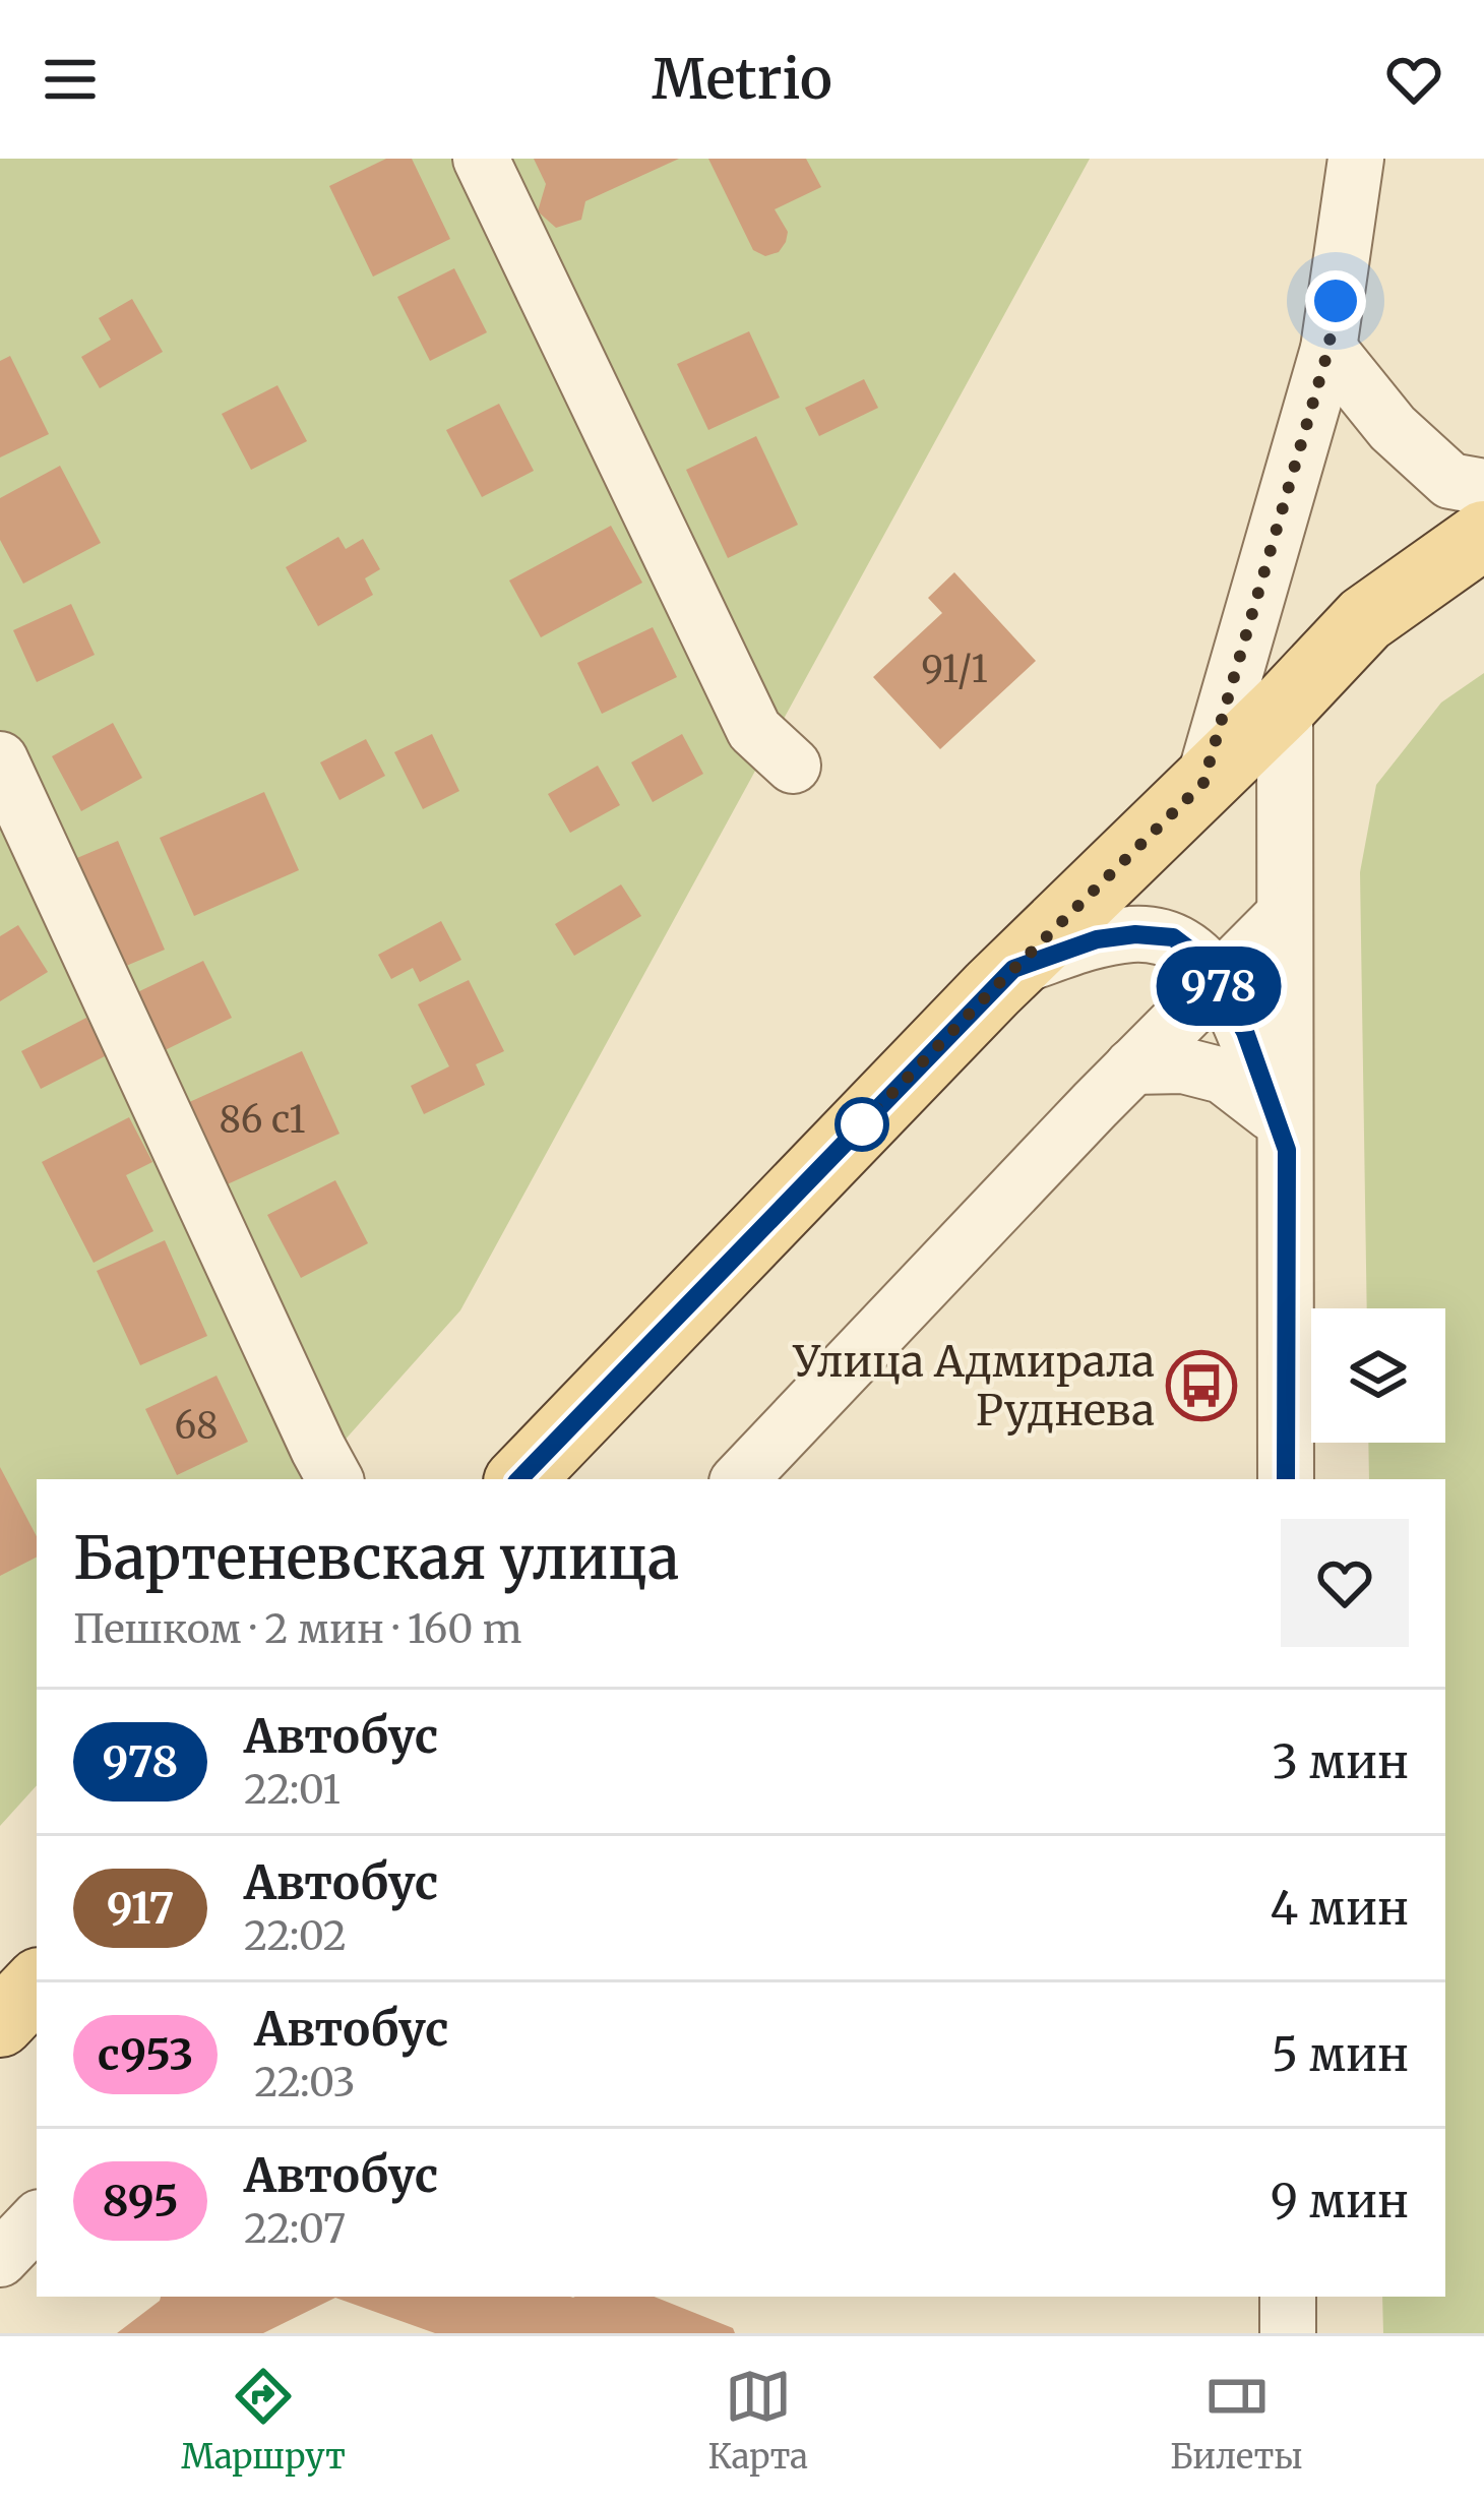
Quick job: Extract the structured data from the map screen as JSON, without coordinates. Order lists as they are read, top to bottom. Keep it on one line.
{"places":{"bus stop":["Улица Адмирала Руднева"]},"lines":["bus line 978"],"house_numbers":["91/1","86 с1","68"],"page":{"header":"Metrio","on_map":"978","heading":["Бартеневская улица","Пешком · 2 мин · 160 m"],"list":[{"mark":"978","name":"Автобус","note":"22:01","value":"3 мин"},{"mark":"917","name":"Автобус","note":"22:02","value":"4 мин"},{"mark":"с953","name":"Автобус","note":"22:03","value":"5 мин"},{"mark":"895","name":"Автобус","note":"22:07","value":"9 мин"}],"tabs":["Маршрут","Карта","Билеты"]}}
